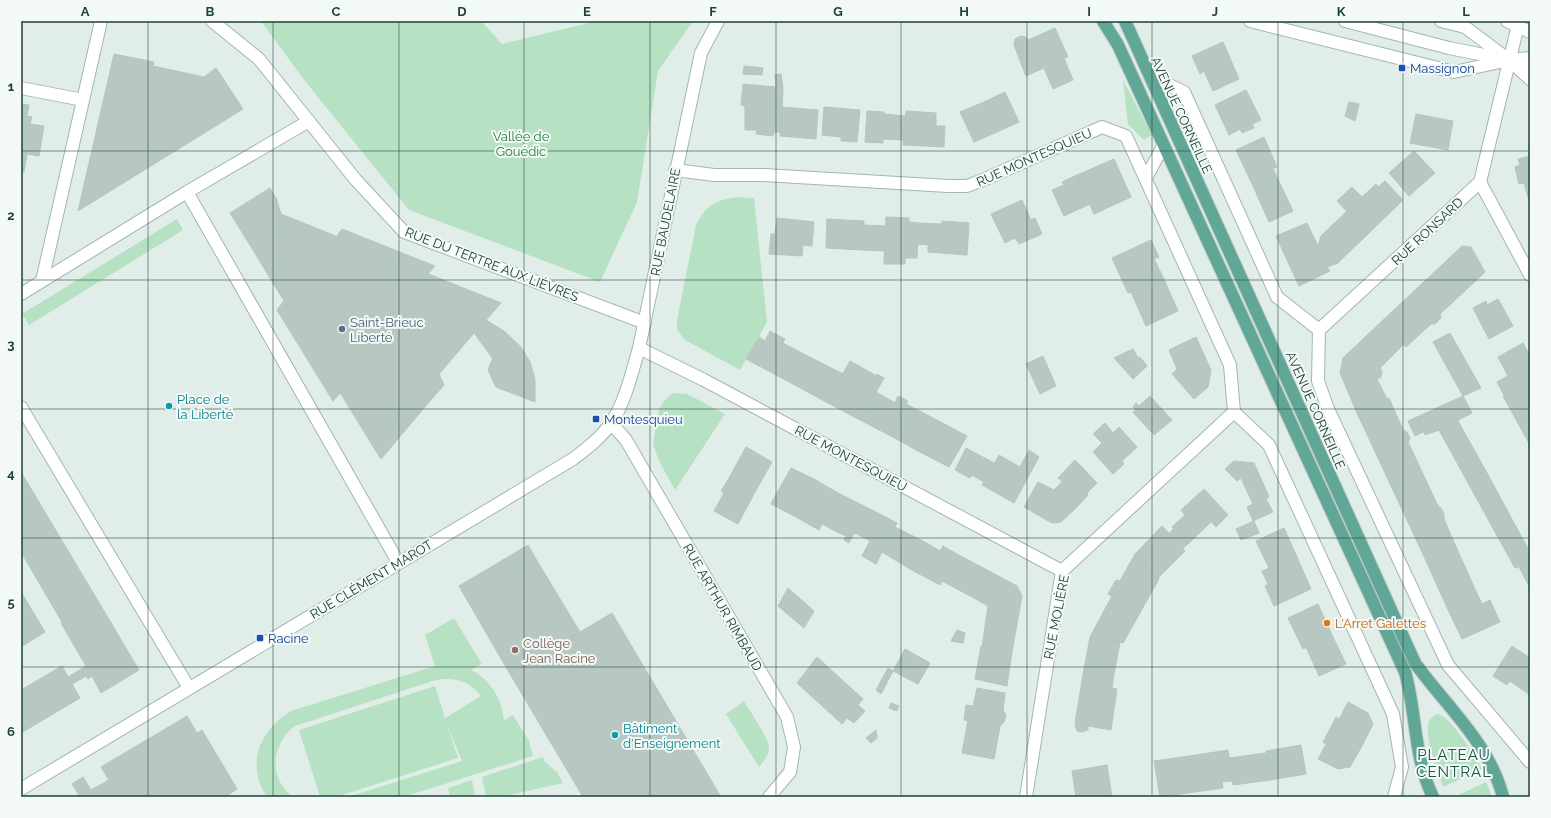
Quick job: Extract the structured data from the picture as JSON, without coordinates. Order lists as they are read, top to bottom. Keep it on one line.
{"streets":{"main road":["AVENUE CORNEILLE"],"street":["RUE MONTESQUIEU","RUE BAUDELAIRE","RUE RONSARD","RUE DU TERTRE AUX LIÈVRES","RUE CLÉMENT MAROT","RUE ARTHUR RIMBAUD","RUE MOLIÈRE"]},"crossings":[["RUE MONTESQUIEU","RUE BAUDELAIRE"],["RUE MONTESQUIEU","RUE MOLIÈRE"],["RUE BAUDELAIRE","RUE DU TERTRE AUX LIÈVRES"],["RUE BAUDELAIRE","RUE CLÉMENT MAROT"],["RUE BAUDELAIRE","RUE ARTHUR RIMBAUD"],["RUE CLÉMENT MAROT","RUE ARTHUR RIMBAUD"]],"districts":["PLATEAU CENTRAL"],"parks":["Vallée de Gouédic"],"places":{"transit":["Massignon","Montesquieu","Racine"],"other":["Saint-Brieuc Liberté","Place de la Liberté","L'Arret Galettes","Collège Jean Racine","Bâtiment d'Enseignement"]},"grid":{"columns":["A","B","C","D","E","F","G","H","I","J","K","L"],"rows":["1","2","3","4","5","6"]}}
